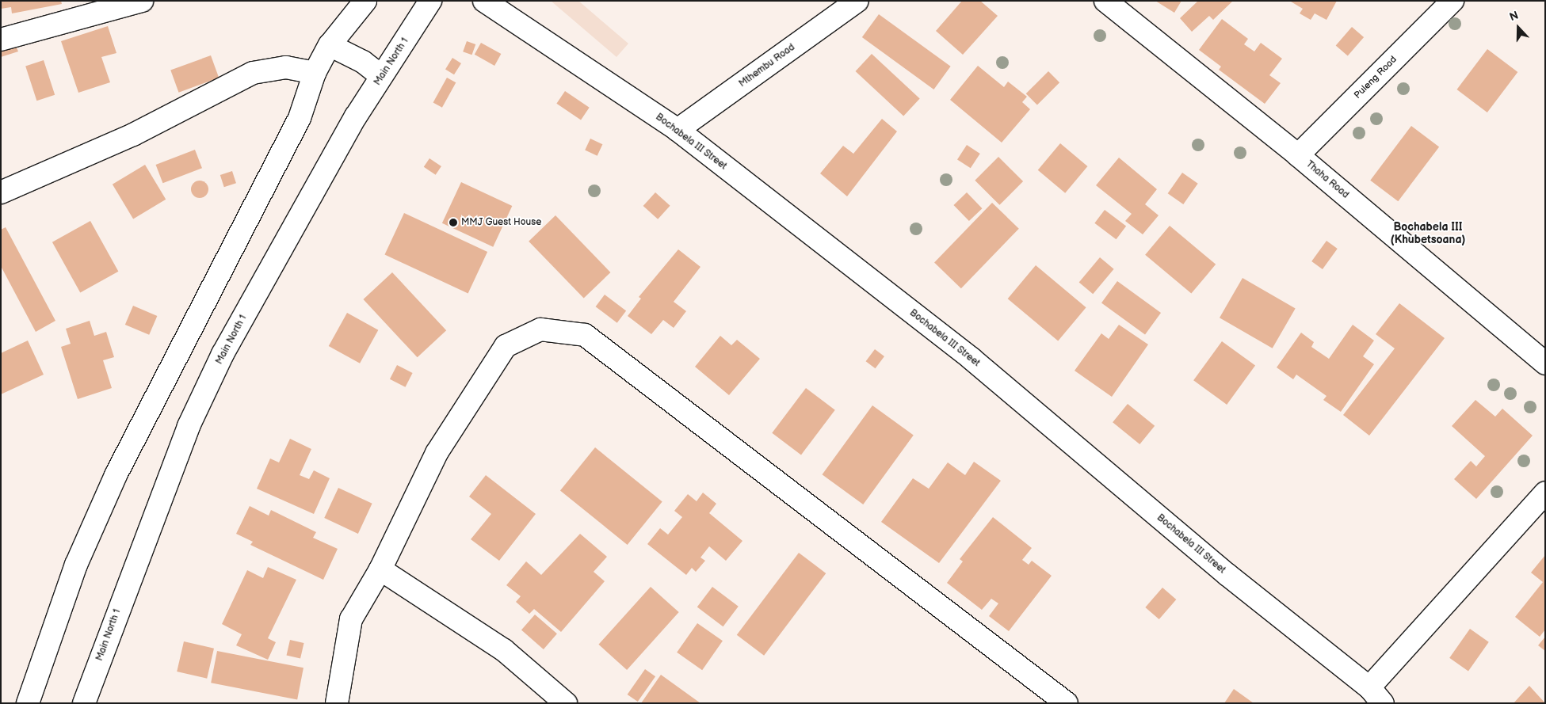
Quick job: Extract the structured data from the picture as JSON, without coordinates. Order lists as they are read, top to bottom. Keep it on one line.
{"streets":{"street":["Main North 1","Mthembu Road","Puleng Road","Bochabela III Street","Thaha Road"]},"crossings":[["Mthembu Road","Bochabela III Street"],["Puleng Road","Thaha Road"]],"districts":["Bochabela III (Khubetsoana)"],"places":["MMJ Guest House"],"north":"top"}
